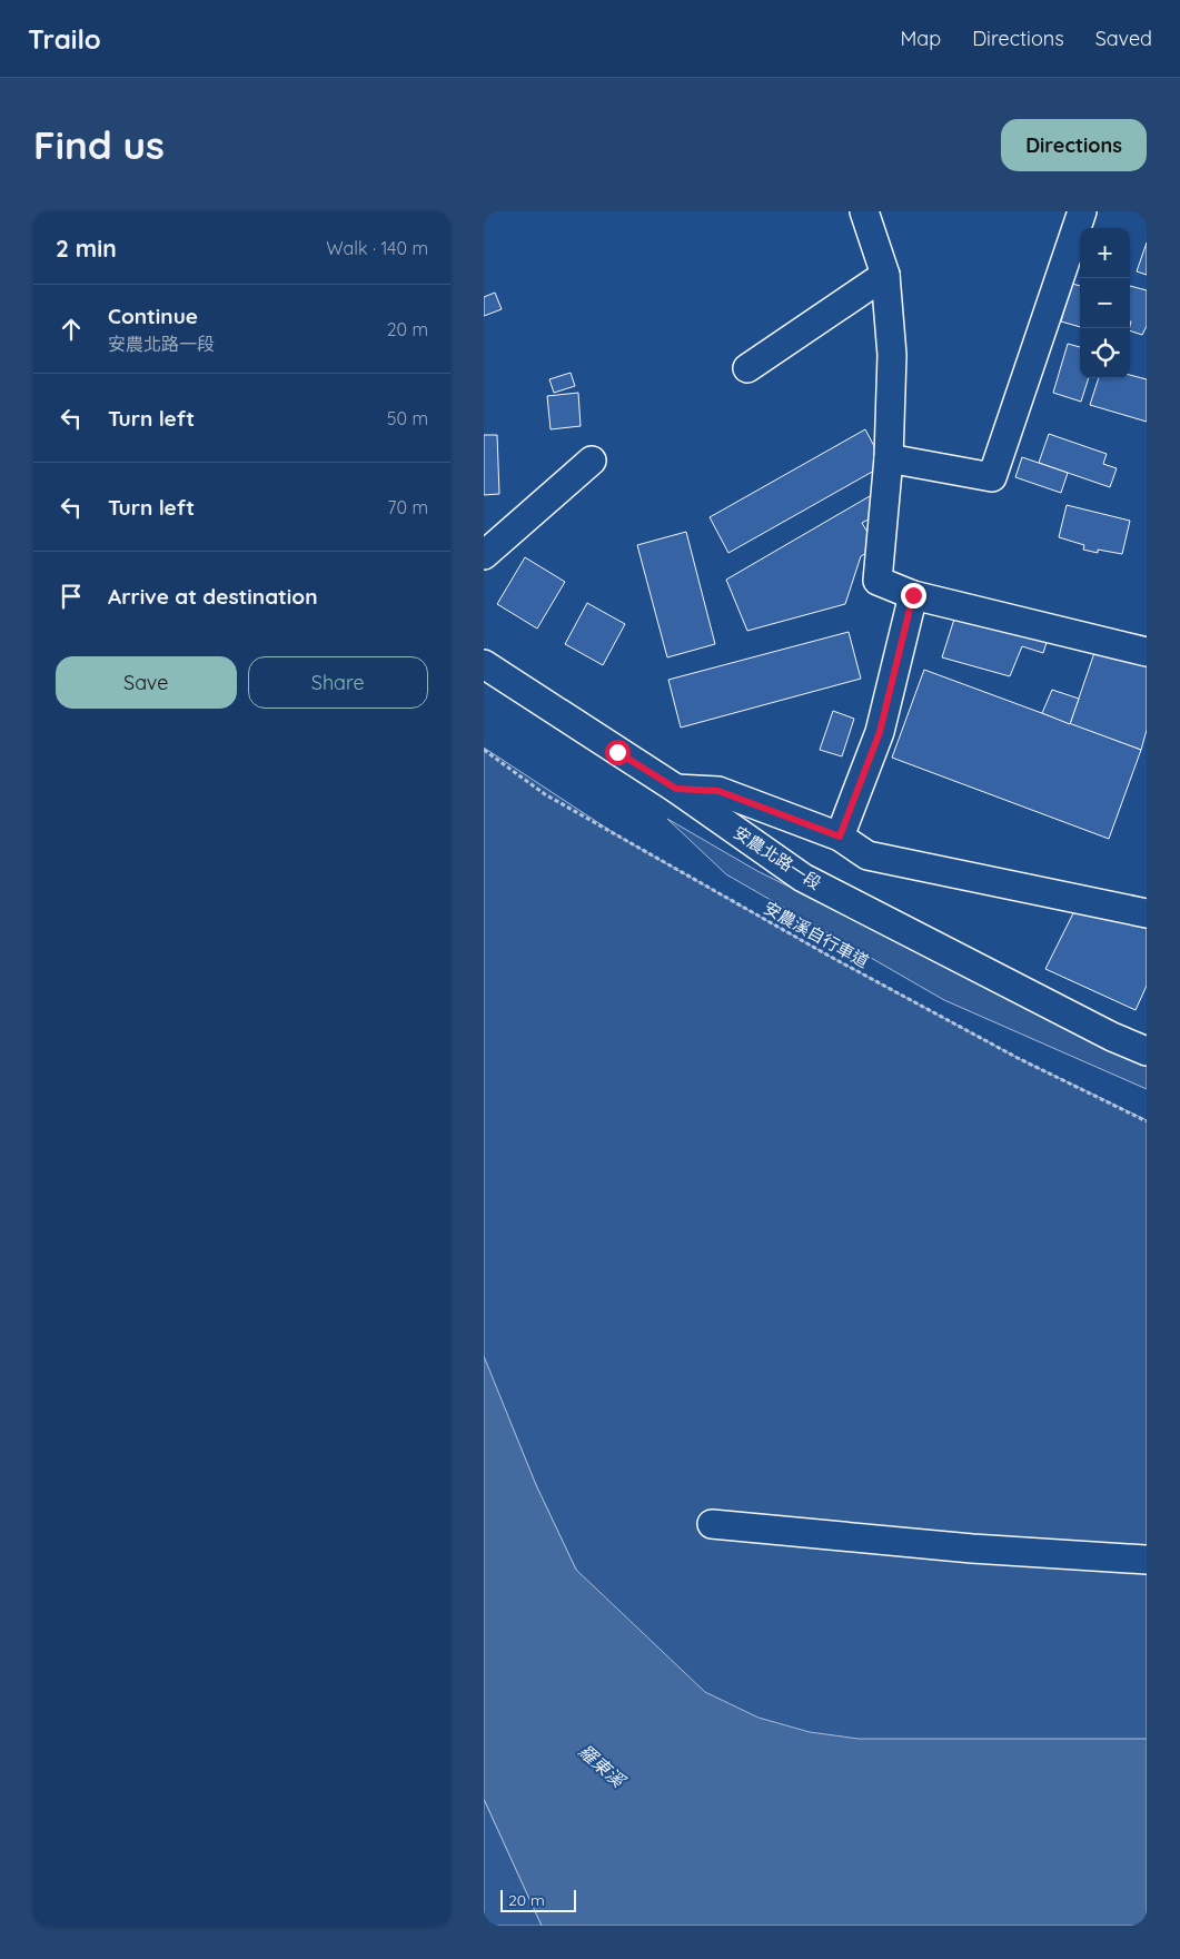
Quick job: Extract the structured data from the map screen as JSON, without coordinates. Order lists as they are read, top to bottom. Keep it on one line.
{"streets":{"street":["安農北路一段"],"path":["安農溪自行車道"]},"water":["羅東溪"],"scale_bar":"20 m","page":{"header":"Trailo","nav":["Map","Directions","Saved"],"buttons":["Directions",["Save","Share"]],"title":"Find us","heading":["2 min","Walk · 140 m"],"map_buttons":["+","−"],"list":[["Continue","安農北路一段","20 m"],["Turn left","50 m"],["Turn left","70 m"],"Arrive at destination"],"scale":"20 m"}}
